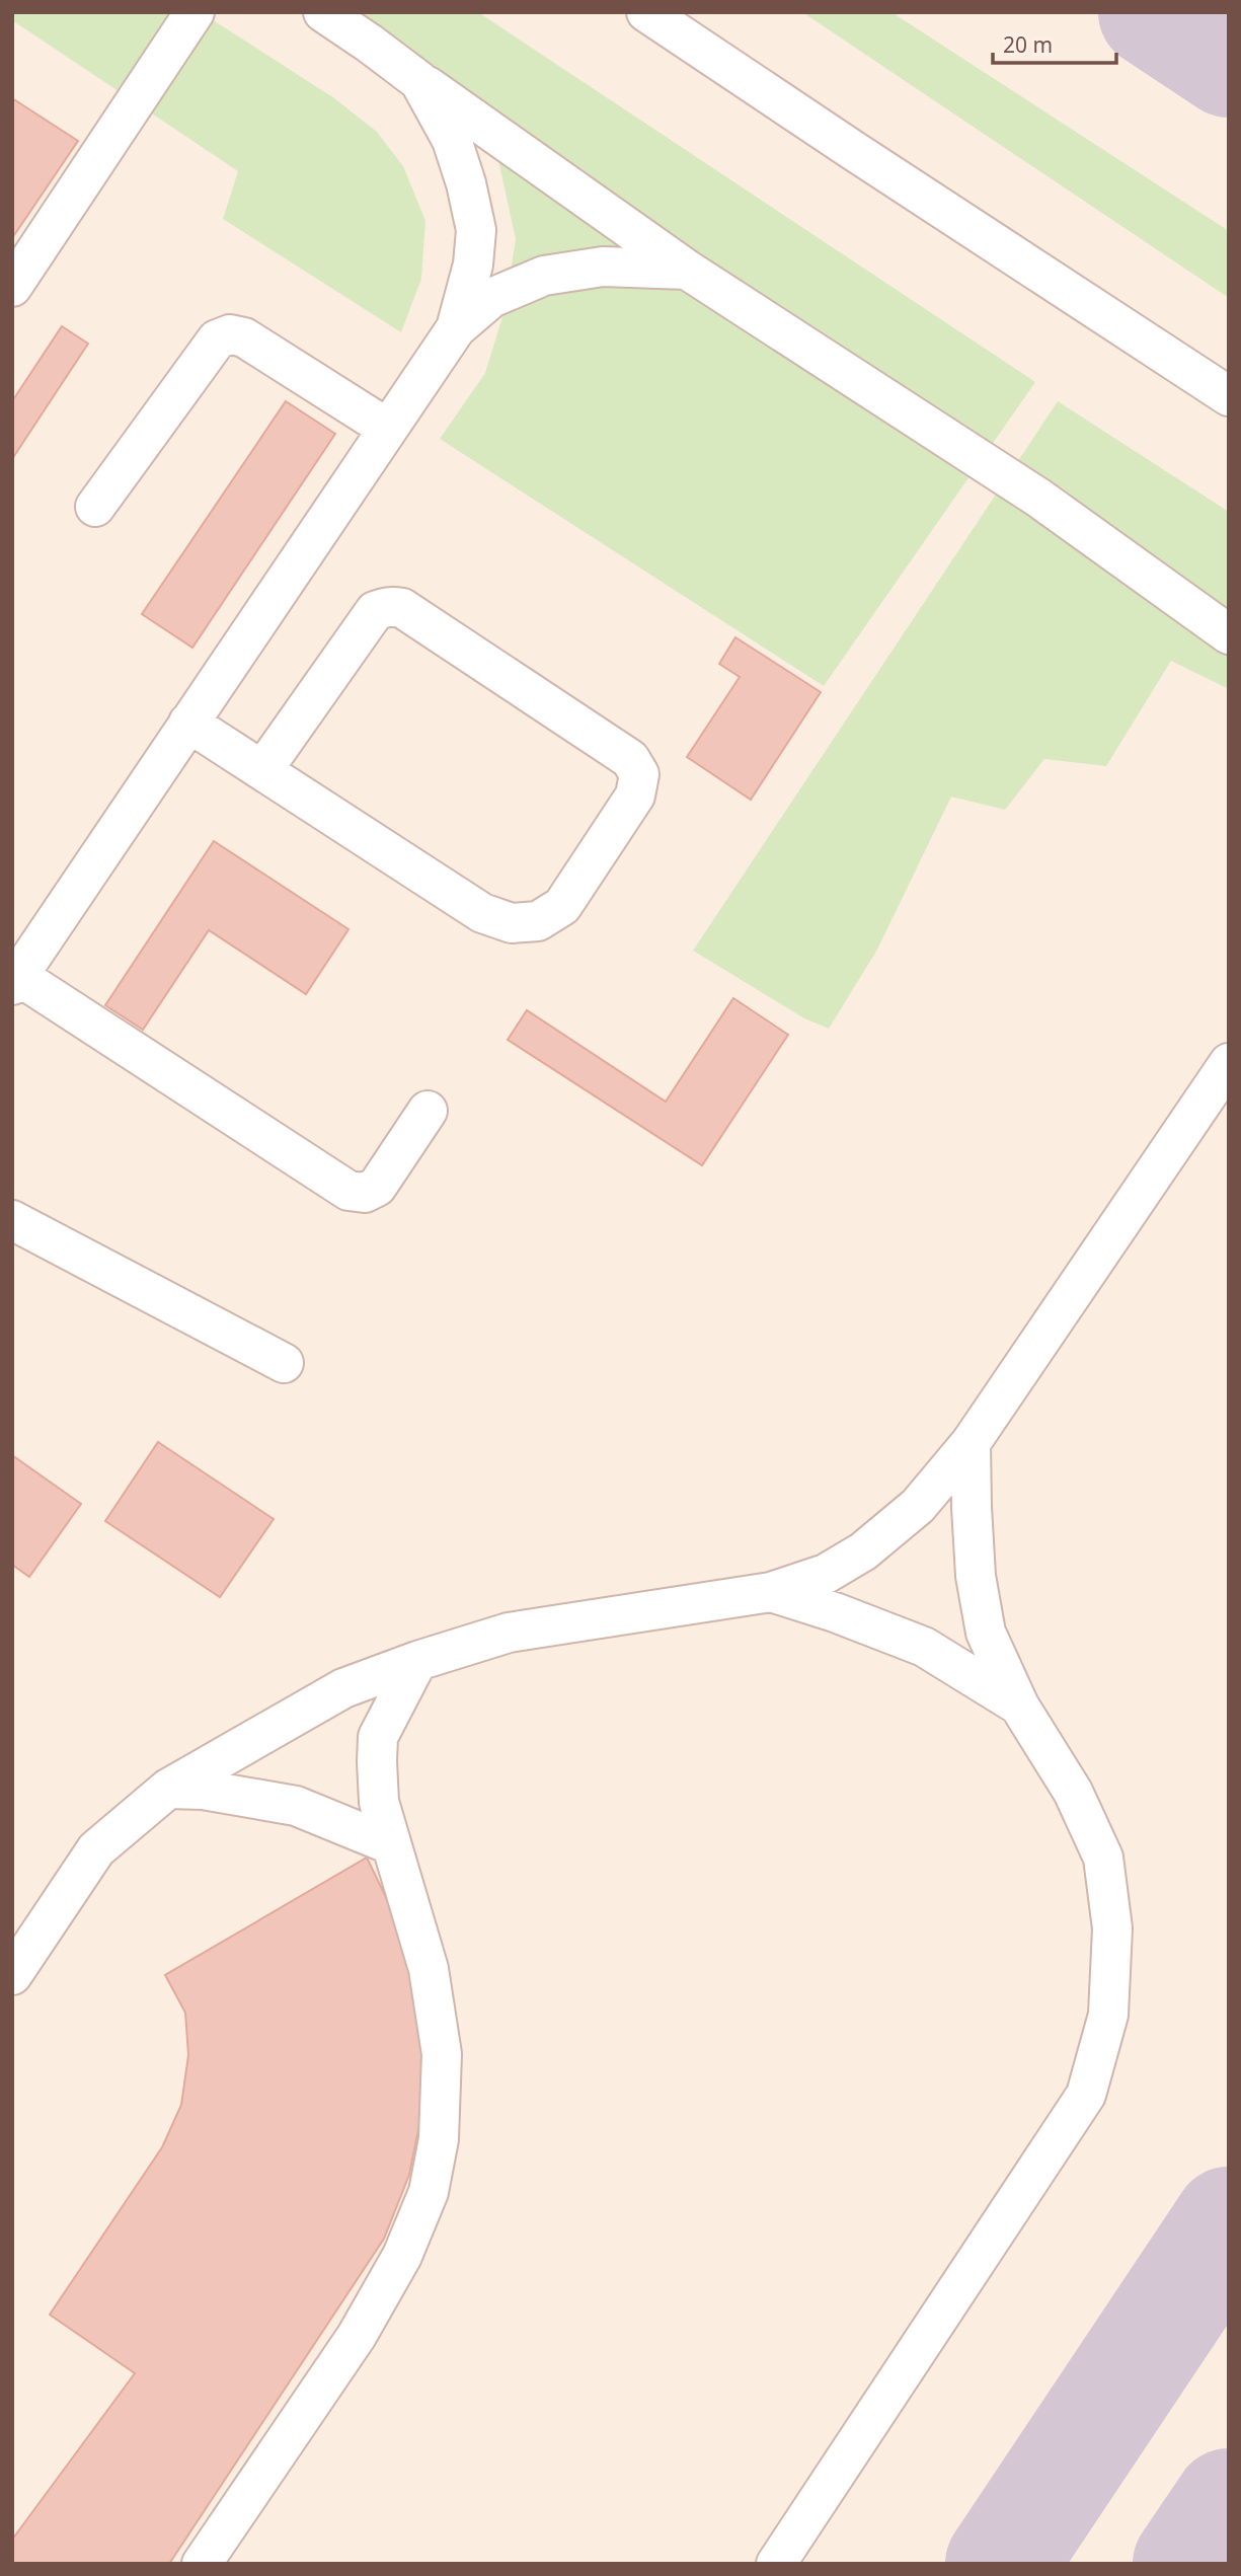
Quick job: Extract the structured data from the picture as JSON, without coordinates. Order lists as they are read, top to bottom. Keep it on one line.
{"scale_bar":"20 m"}
